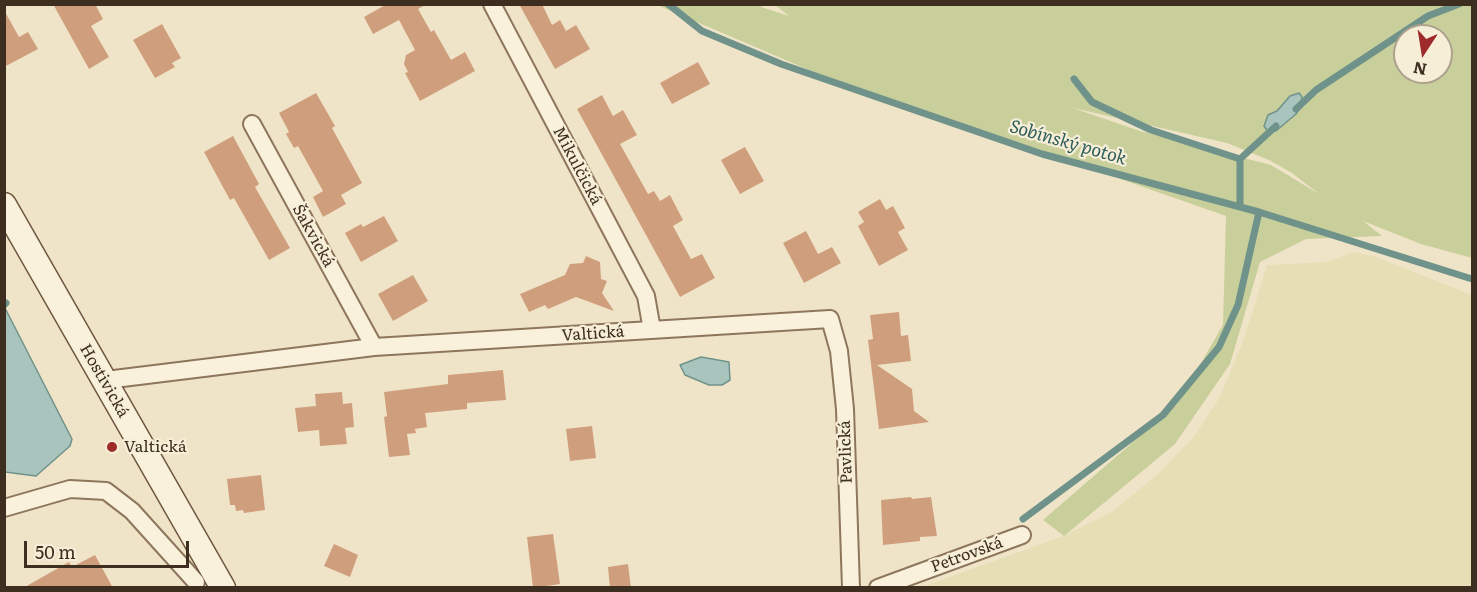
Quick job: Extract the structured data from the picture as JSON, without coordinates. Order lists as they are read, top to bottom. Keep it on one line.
{"streets":{"street":["Mikulčická","Šakvická","Valtická","Hostivická","Pavlická","Petrovská"]},"crossings":[["Mikulčická","Valtická"],["Šakvická","Valtická"],["Valtická","Hostivická"],["Valtická","Pavlická"]],"water":["Sobínský potok"],"places":["Valtická"],"scale_bar":"50 m","north":"bottom"}
